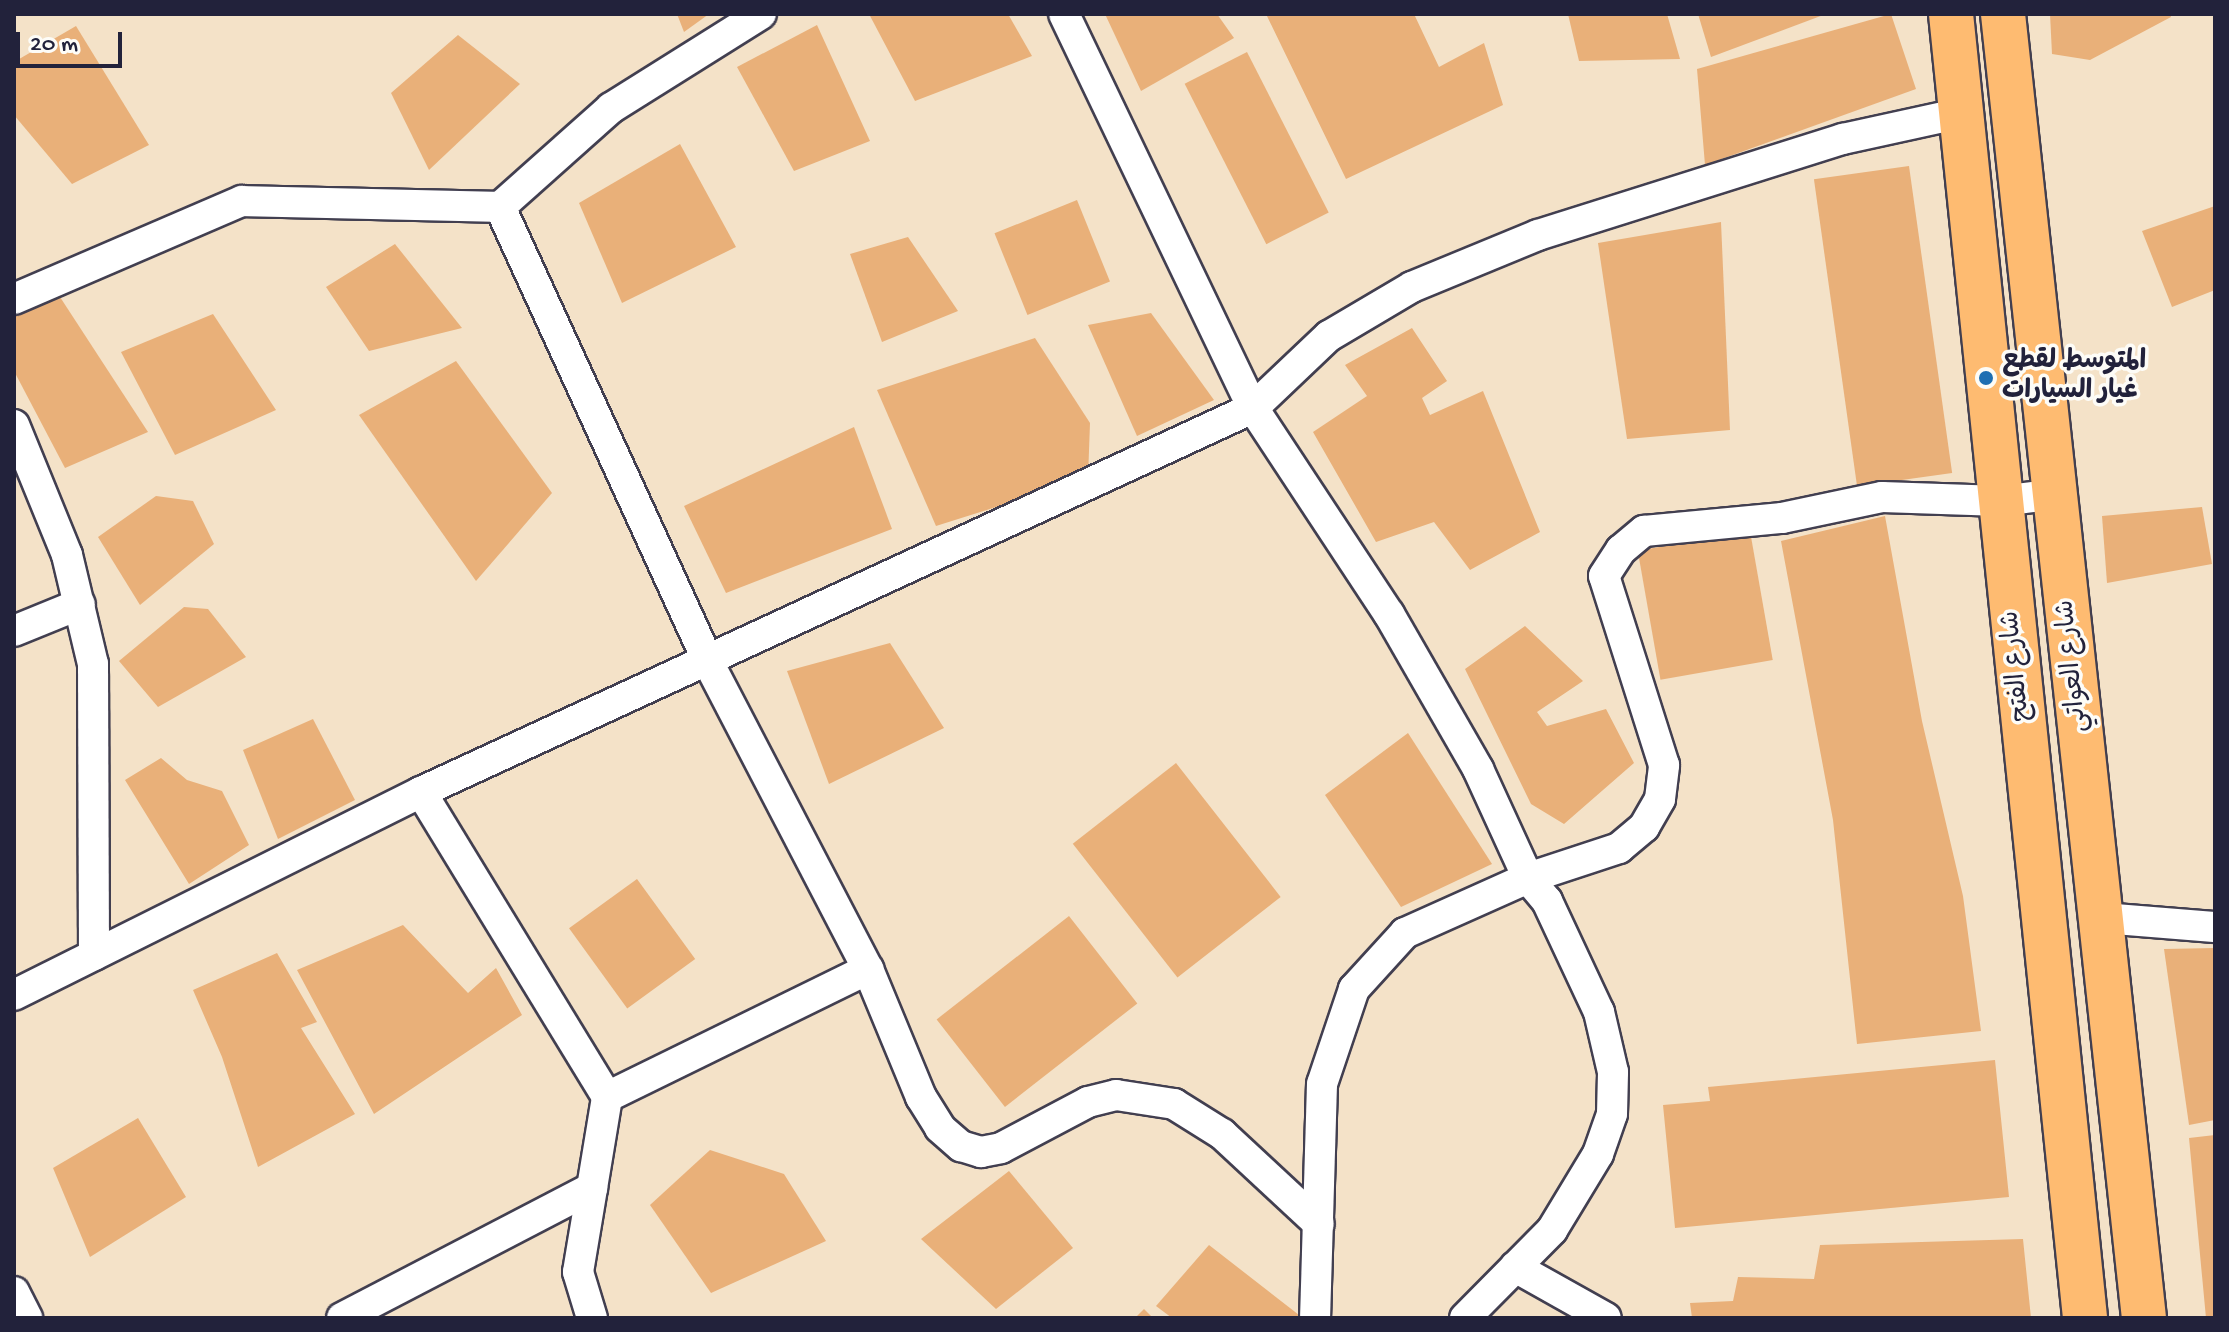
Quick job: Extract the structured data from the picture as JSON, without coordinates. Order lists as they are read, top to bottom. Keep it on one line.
{"streets":{"main road":["شارع الفتح","شارع العواتي"]},"places":["المتوسط لقطع غيار السيارات"],"scale_bar":"20 m"}
